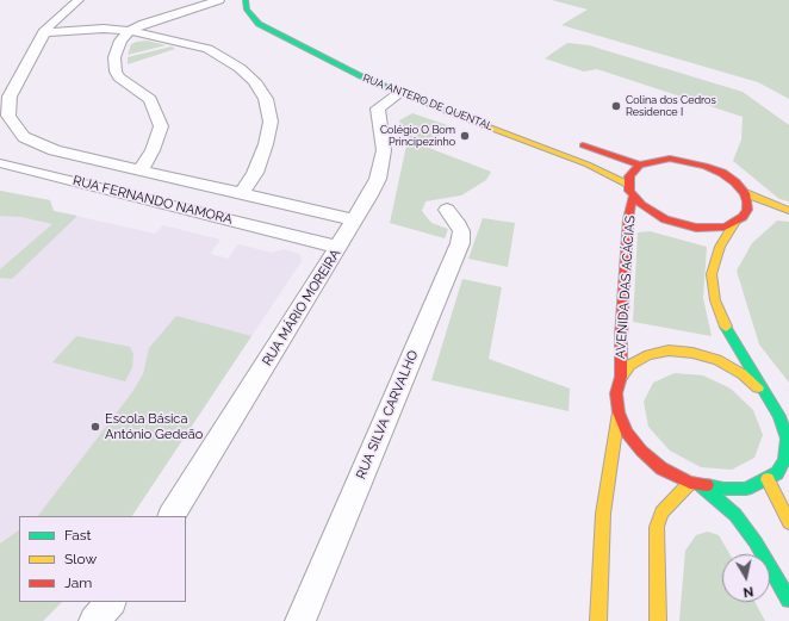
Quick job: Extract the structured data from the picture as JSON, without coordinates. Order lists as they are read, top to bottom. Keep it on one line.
{"streets":{"main road":["RUA ANTERO DE QUENTAL","AVENIDA DAS ACÁCIAS"],"street":["RUA FERNANDO NAMORA","RUA MÁRIO MOREIRA","RUA SILVA CARVALHO"]},"crossings":[["RUA ANTERO DE QUENTAL","AVENIDA DAS ACÁCIAS"],["RUA ANTERO DE QUENTAL","RUA MÁRIO MOREIRA"],["RUA FERNANDO NAMORA","RUA MÁRIO MOREIRA"]],"places":["Colina dos Cedros Residence I","Colégio O Bom Principezinho","Escola Básica António Gedeão"],"legend":["Fast","Slow","Jam"],"north":"bottom"}
